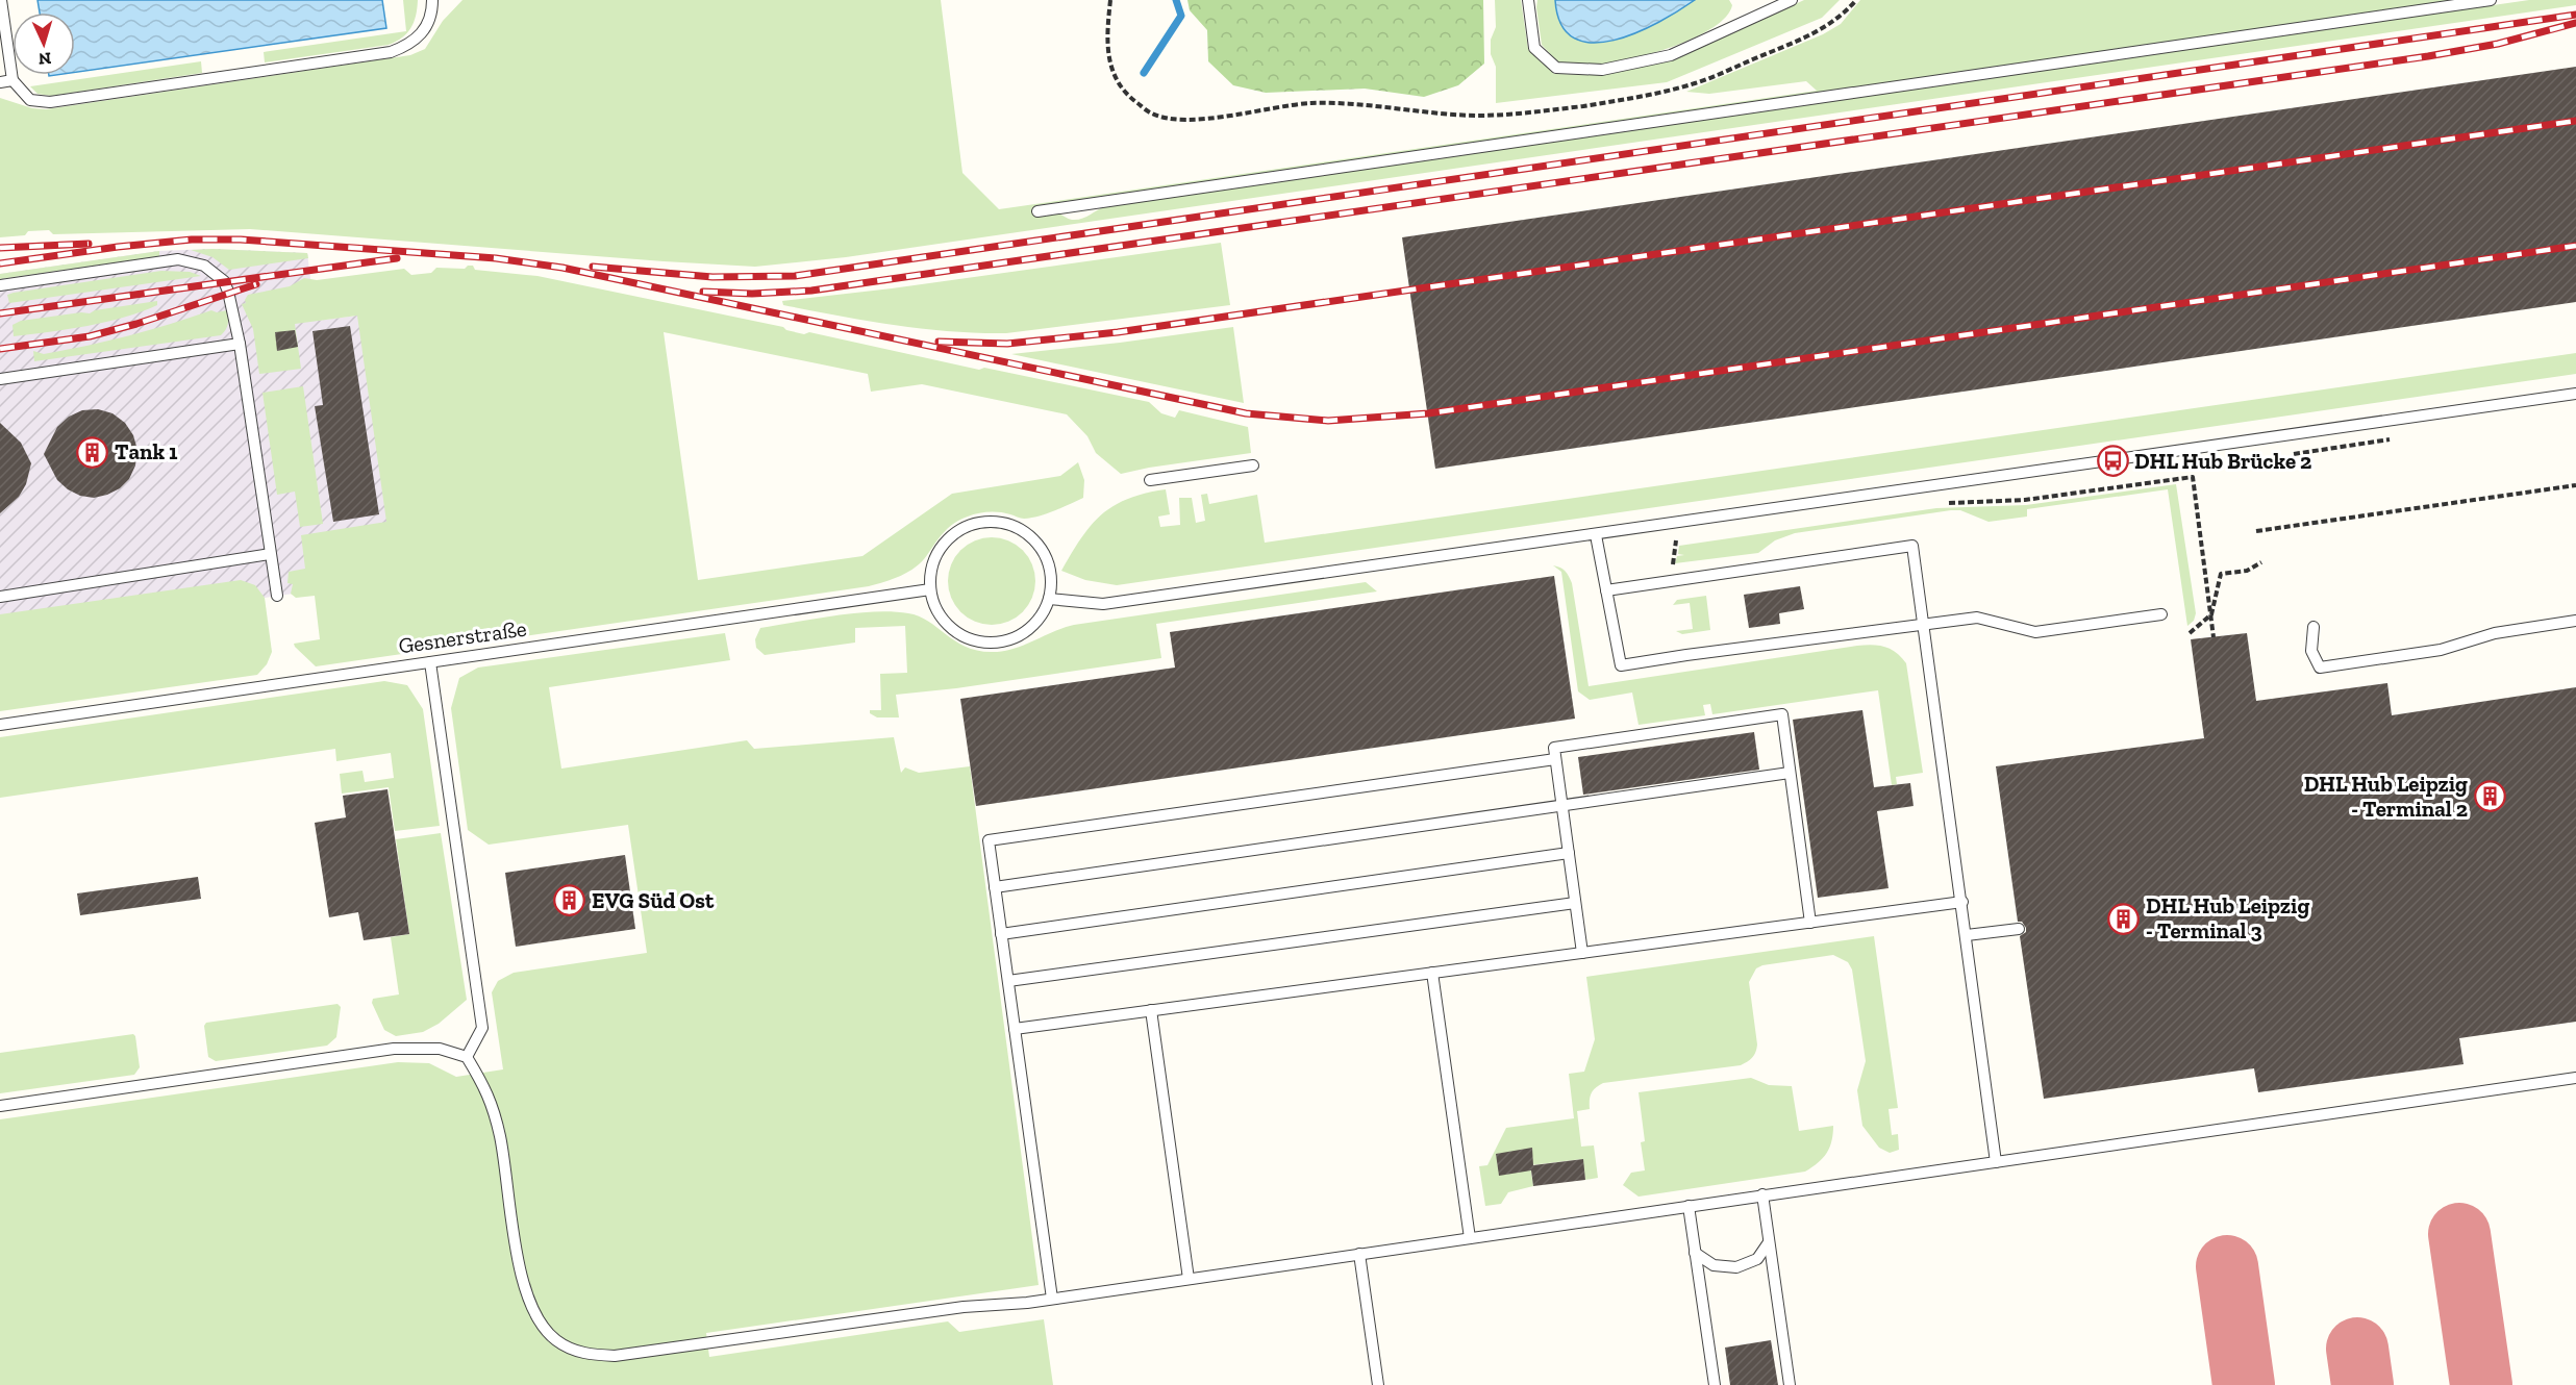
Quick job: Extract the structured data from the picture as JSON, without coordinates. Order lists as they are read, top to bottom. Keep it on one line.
{"streets":{"lane":["Gesnerstraße"]},"places":{"building":["Tank 1","DHL Hub Leipzig - Terminal 2","EVG Süd Ost","DHL Hub Leipzig - Terminal 3"],"bus stop":["DHL Hub Brücke 2"]},"north":"bottom"}
